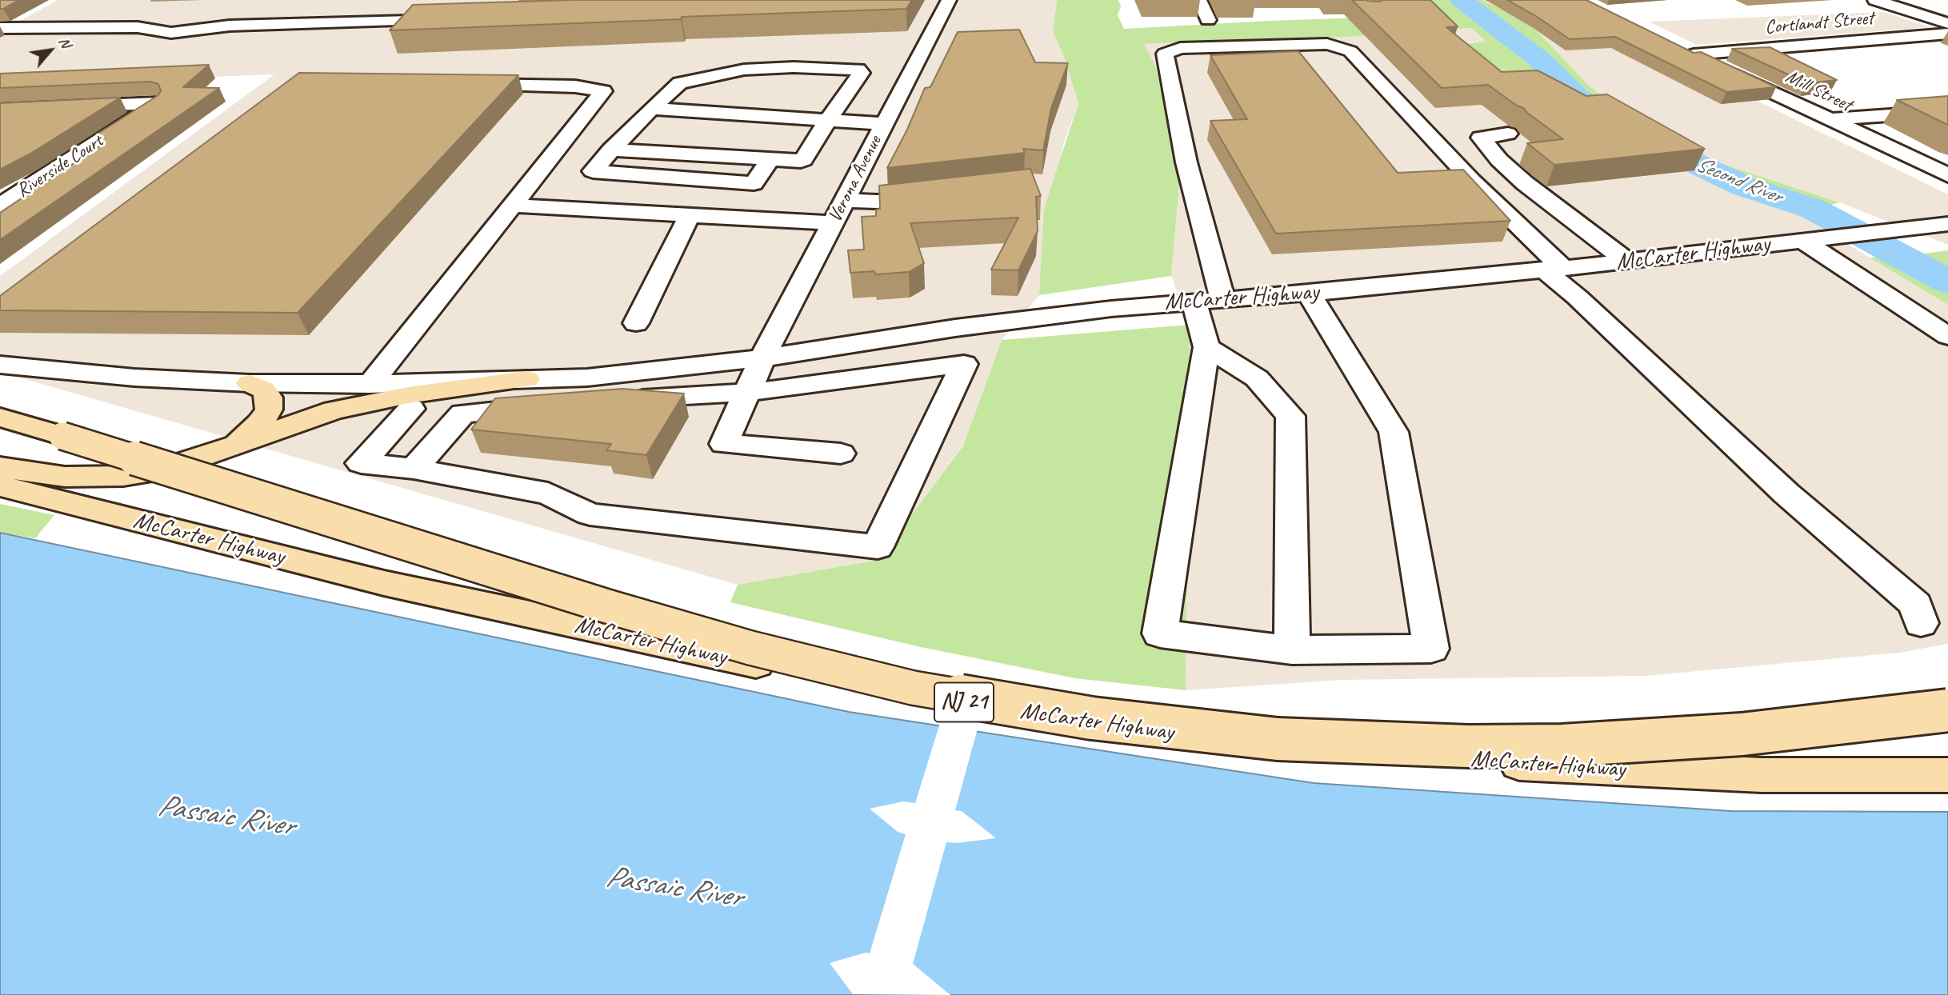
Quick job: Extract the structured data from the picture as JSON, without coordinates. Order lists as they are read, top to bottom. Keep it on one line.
{"streets":{"highway":["McCarter Highway","NJ 21"],"street":["Cortlandt Street","Mill Street","Riverside Court","Verona Avenue"]},"crossings":[["Cortlandt Street","Mill Street"],["Verona Avenue","McCarter Highway"]],"water":["Second River","Passaic River"],"north":"top right"}
